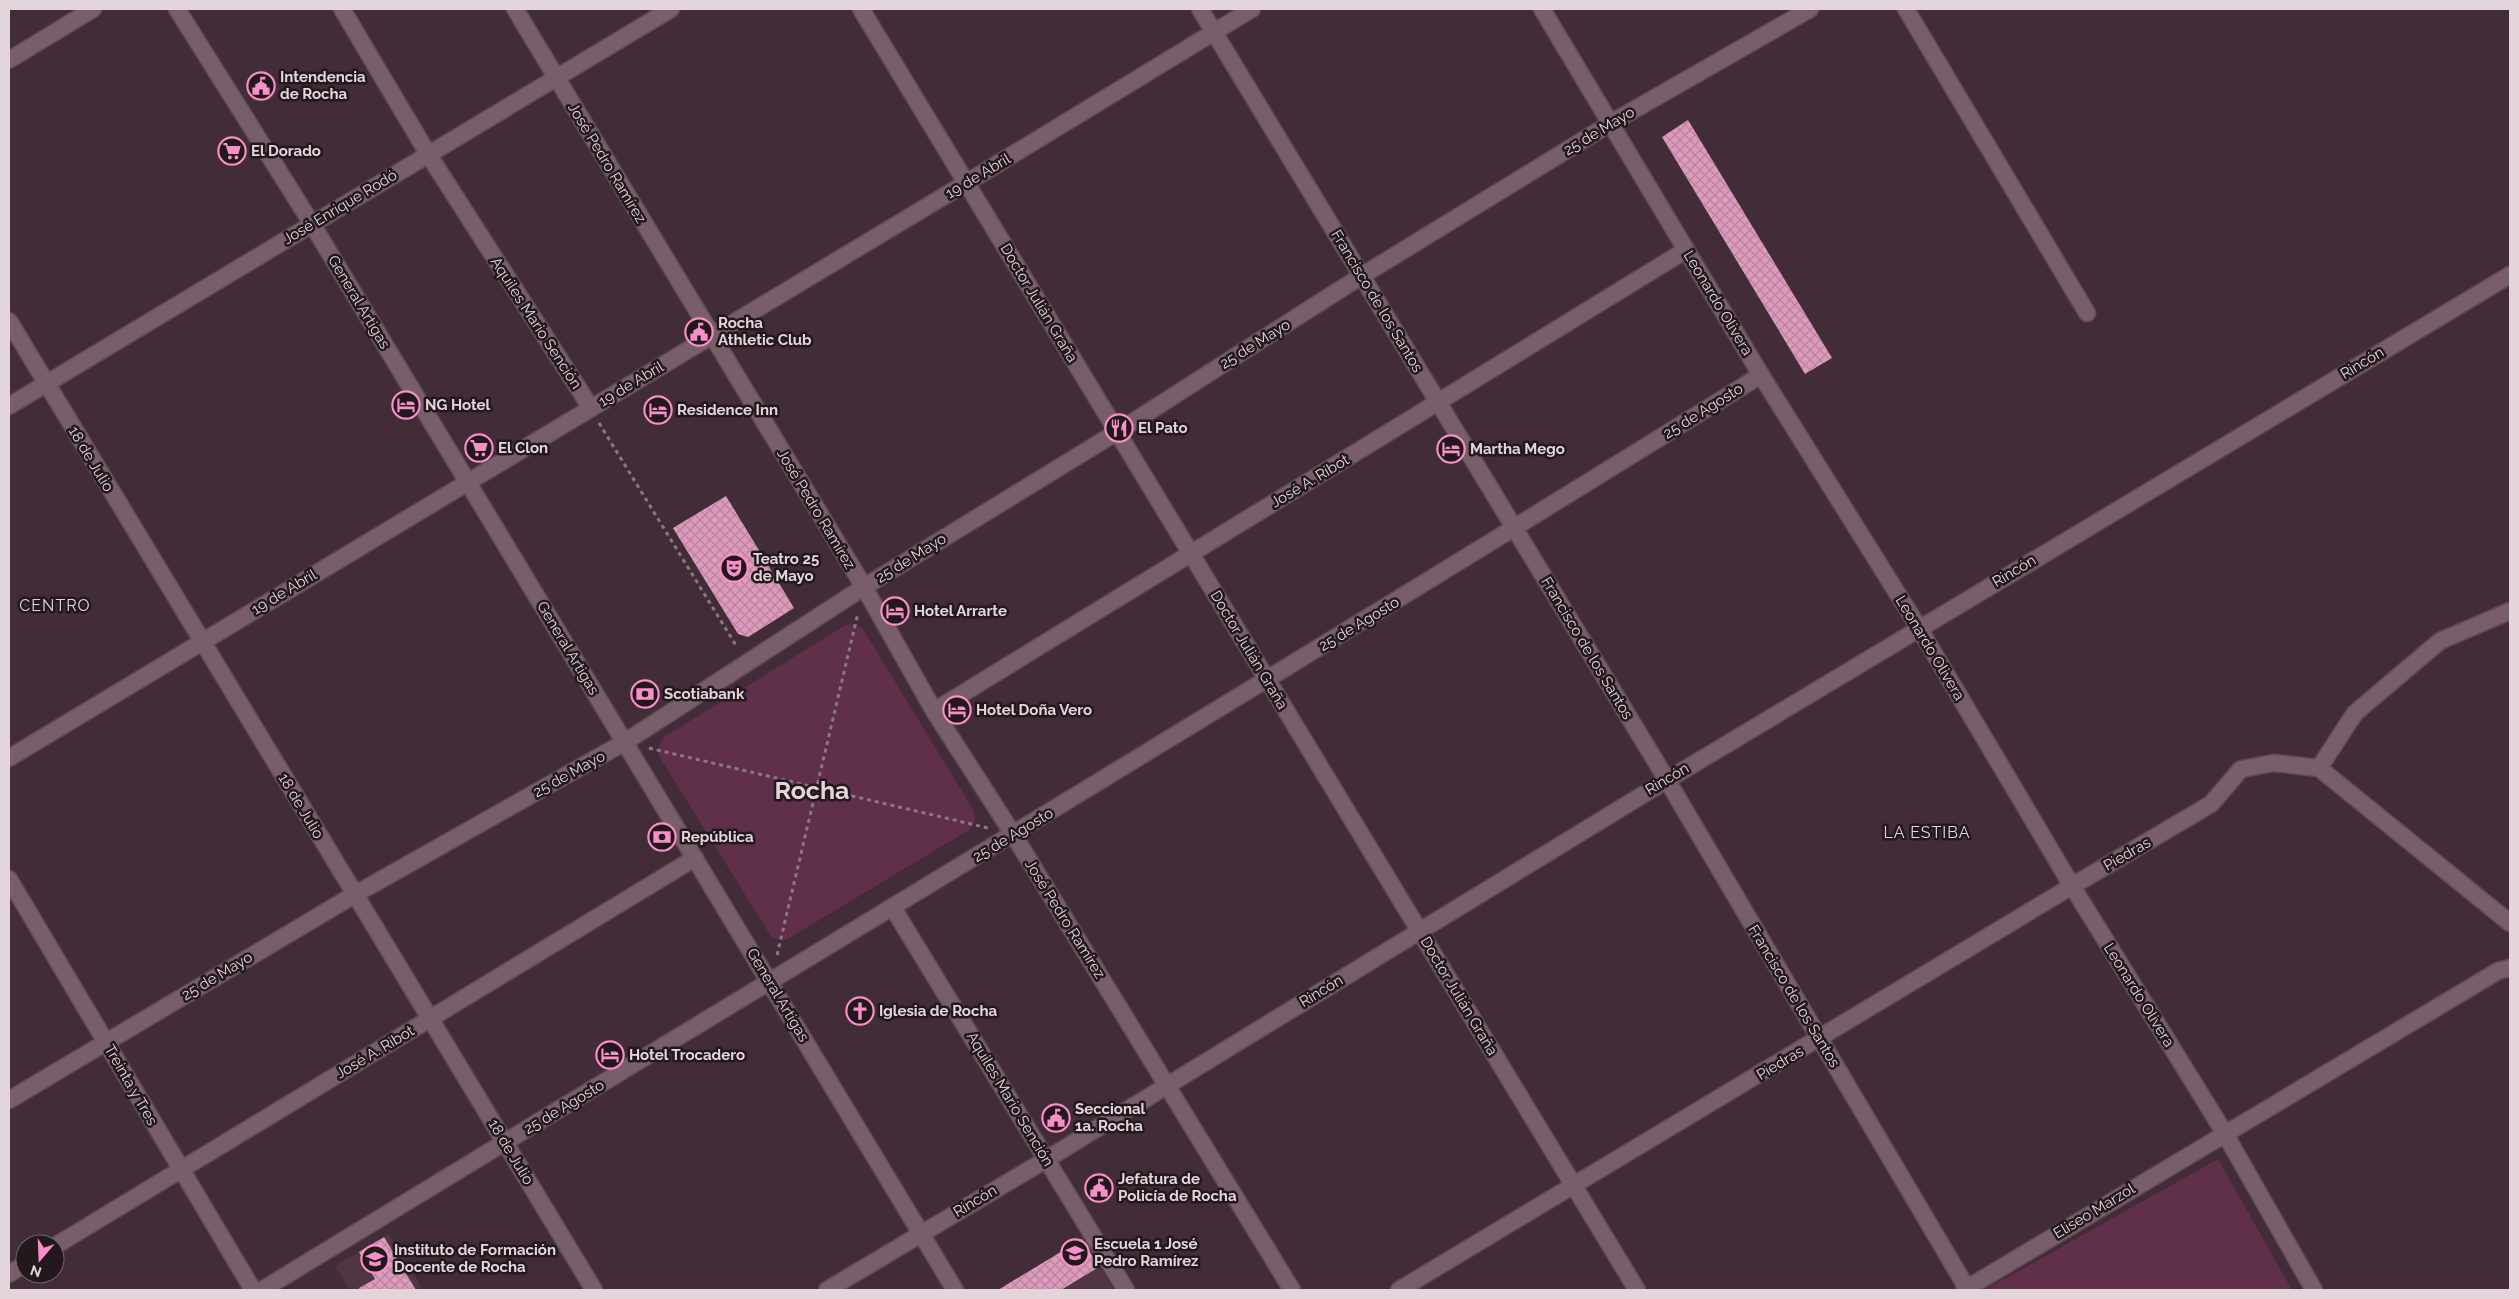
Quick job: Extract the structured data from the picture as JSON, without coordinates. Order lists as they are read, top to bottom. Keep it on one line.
{"streets":{"street":["25 de Mayo","José Pedro Ramírez","19 de Abril","José Enrique Rodó","Francisco de los Santos","General Artigas","Doctor Julián Graña","Leonardo Olivera","Aquiles Mario Sención","Rincón","25 de Agosto","18 de Julio","José A. Ribot","Piedras","Treinta y Tres","Eliseo Marzol"]},"crossings":[["25 de Mayo","José Pedro Ramírez"],["25 de Mayo","Francisco de los Santos"],["25 de Mayo","General Artigas"],["25 de Mayo","Doctor Julián Graña"],["25 de Mayo","Leonardo Olivera"],["25 de Mayo","18 de Julio"],["25 de Mayo","Treinta y Tres"],["José Pedro Ramírez","19 de Abril"],["José Pedro Ramírez","José Enrique Rodó"],["José Pedro Ramírez","Rincón"],["José Pedro Ramírez","25 de Agosto"],["José Pedro Ramírez","José A. Ribot"],["19 de Abril","Francisco de los Santos"],["19 de Abril","General Artigas"],["19 de Abril","Doctor Julián Graña"],["19 de Abril","Aquiles Mario Sención"],["19 de Abril","18 de Julio"],["José Enrique Rodó","General Artigas"],["José Enrique Rodó","Aquiles Mario Sención"],["José Enrique Rodó","18 de Julio"],["Francisco de los Santos","Rincón"],["Francisco de los Santos","25 de Agosto"],["Francisco de los Santos","José A. Ribot"],["Francisco de los Santos","Piedras"],["Francisco de los Santos","Eliseo Marzol"],["General Artigas","Rincón"],["General Artigas","25 de Agosto"],["General Artigas","José A. Ribot"],["Doctor Julián Graña","Rincón"],["Doctor Julián Graña","25 de Agosto"],["Doctor Julián Graña","José A. Ribot"],["Doctor Julián Graña","Piedras"],["Leonardo Olivera","Rincón"],["Leonardo Olivera","25 de Agosto"],["Leonardo Olivera","José A. Ribot"],["Leonardo Olivera","Piedras"],["Leonardo Olivera","Eliseo Marzol"],["Aquiles Mario Sención","Rincón"],["Aquiles Mario Sención","25 de Agosto"],["25 de Agosto","18 de Julio"],["18 de Julio","José A. Ribot"],["José A. Ribot","Treinta y Tres"]],"districts":["CENTRO","Rocha","LA ESTIBA"],"places":{"public building":["Intendencia de Rocha","Rocha Athletic Club","Seccional 1a. Rocha","Jefatura de Policía de Rocha"],"supermarket":["El Dorado","El Clon"],"hotel":["NG Hotel","Residence Inn","Martha Mego","Hotel Arrarte","Hotel Doña Vero","Hotel Trocadero"],"restaurant":["El Pato"],"theatre":["Teatro 25 de Mayo"],"bank":["Scotiabank","República"],"church":["Iglesia de Rocha"],"school or university":["Escuela 1 José Pedro Ramírez","Instituto de Formación Docente de Rocha"]},"north":"bottom"}
